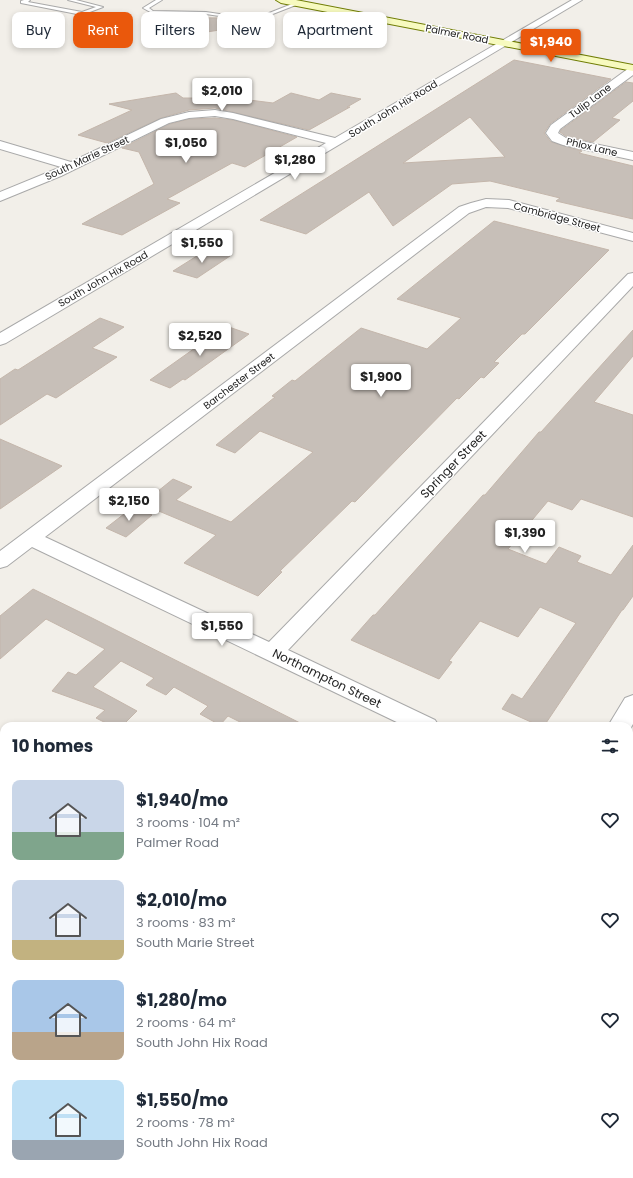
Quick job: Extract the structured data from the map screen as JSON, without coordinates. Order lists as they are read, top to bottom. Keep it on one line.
{"streets":{"street":["Palmer Road","Tulip Lane","South John Hix Road","Phlox Lane","South Marie Street","Cambridge Street","Barchester Street","Springer Street","Northampton Street"]},"crossings":[["Palmer Road","Tulip Lane"],["Palmer Road","South John Hix Road"],["Tulip Lane","Phlox Lane"],["South John Hix Road","South Marie Street"],["Cambridge Street","Barchester Street"],["Barchester Street","Northampton Street"],["Springer Street","Northampton Street"]],"page":{"chip":["Buy","Rent","Filters","New","Apartment"],"price":["$1,940","$2,010","$1,050","$1,280","$1,550","$2,520","$1,900","$2,150","$1,390","$1,550"],"heading":"10 homes","list":[{"name":"$1,940/mo","note":"3 rooms · 104 m² · Palmer Road"},{"name":"$2,010/mo","note":"3 rooms · 83 m² · South Marie Street"},{"name":"$1,280/mo","note":"2 rooms · 64 m² · South John Hix Road"},{"name":"$1,550/mo","note":"2 rooms · 78 m² · South John Hix Road"}]}}
